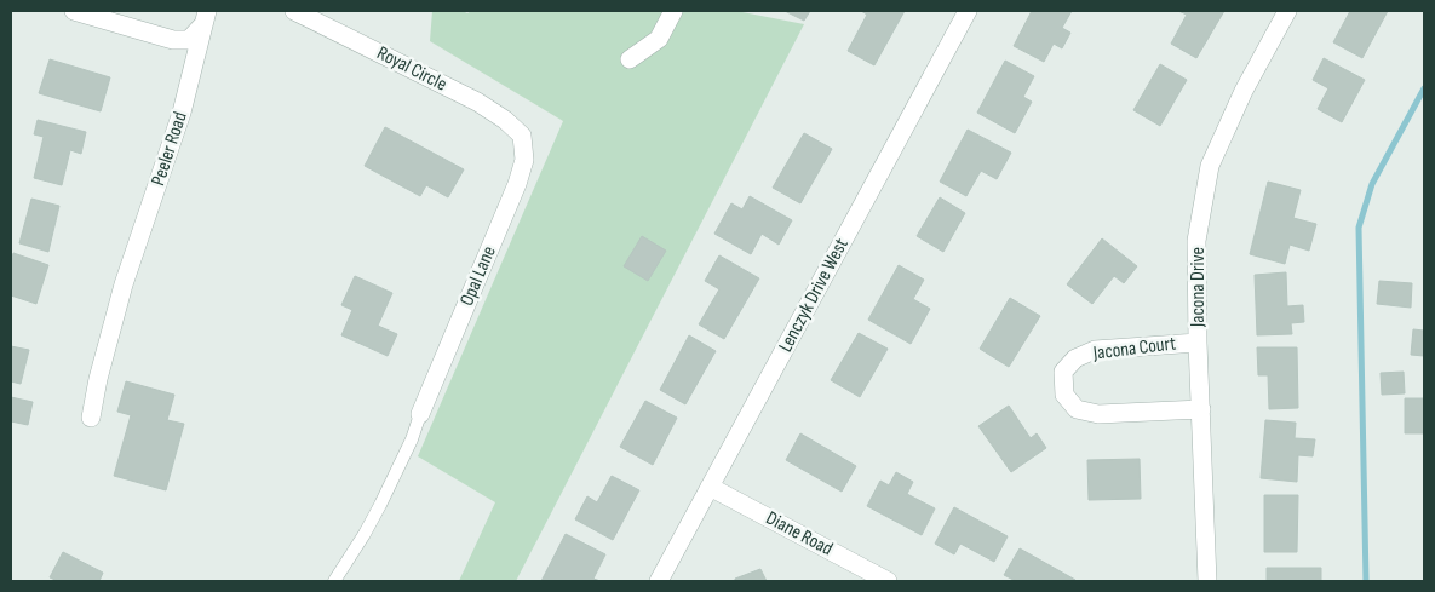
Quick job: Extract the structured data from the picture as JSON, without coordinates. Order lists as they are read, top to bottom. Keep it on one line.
{"streets":{"street":["Royal Circle","Peeler Road","Opal Lane","Jacona Drive","Lenczyk Drive West","Jacona Court","Diane Road"]},"crossings":[["Royal Circle","Opal Lane"],["Jacona Drive","Jacona Court"],["Lenczyk Drive West","Diane Road"]]}
